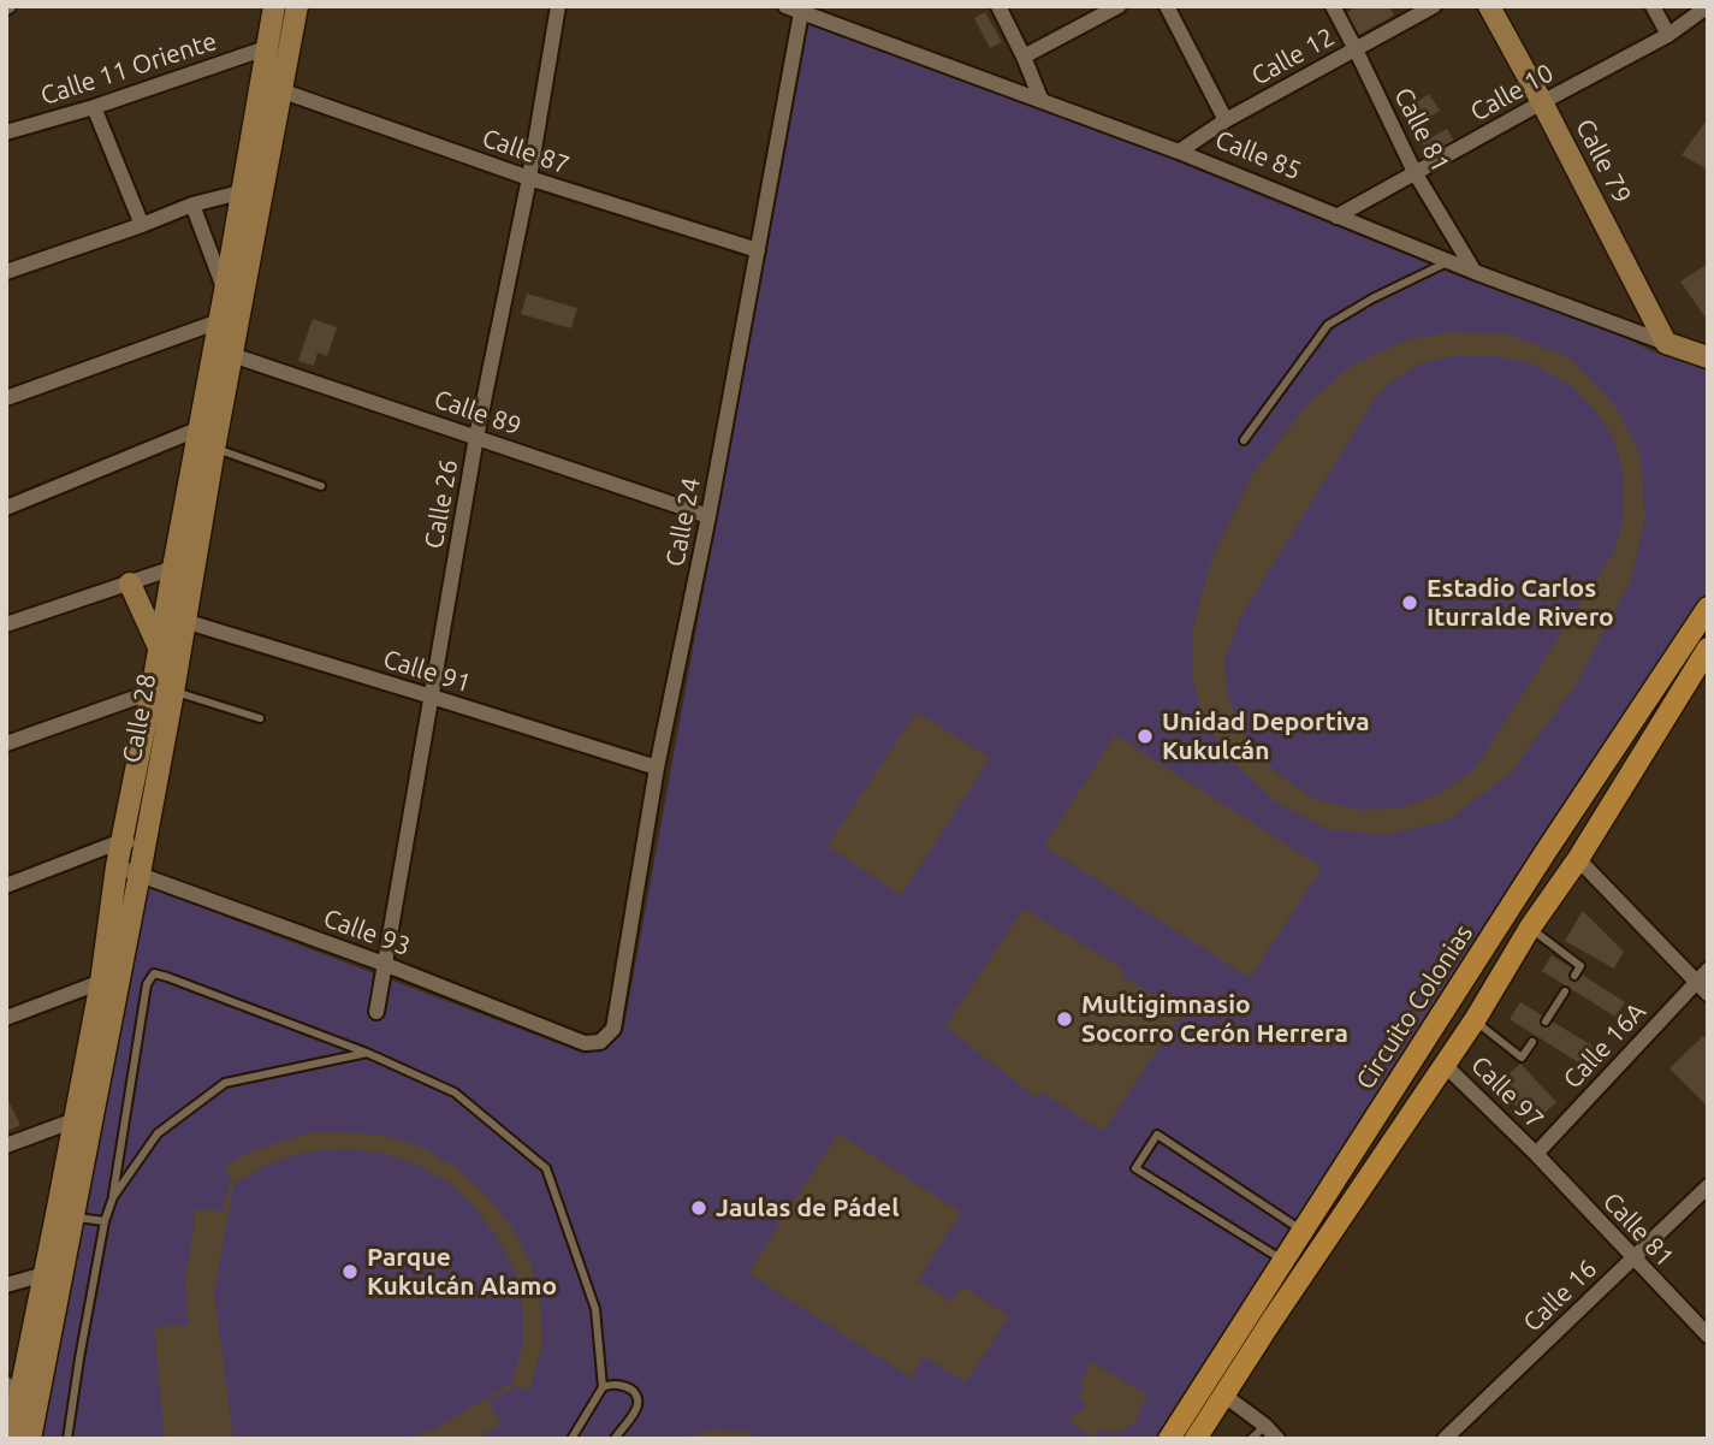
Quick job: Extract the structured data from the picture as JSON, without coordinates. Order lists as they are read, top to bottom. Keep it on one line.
{"streets":{"main road":["Circuito Colonias"],"street":["Calle 12","Calle 11 Oriente","Calle 10","Calle 81","Calle 87","Calle 85","Calle 79","Calle 89","Calle 26","Calle 24","Calle 91","Calle 28","Calle 93","Calle 16A","Calle 97","Calle 16"]},"crossings":[["Calle 12","Calle 81"],["Calle 12","Calle 85"],["Calle 11 Oriente","Calle 28"],["Calle 10","Calle 81"],["Calle 10","Calle 85"],["Calle 10","Calle 79"],["Calle 81","Calle 85"],["Calle 81","Calle 16A"],["Calle 81","Calle 97"],["Calle 81","Calle 16"],["Calle 87","Calle 26"],["Calle 87","Calle 24"],["Calle 87","Calle 28"],["Calle 85","Calle 79"],["Calle 85","Calle 24"],["Calle 89","Calle 26"],["Calle 89","Calle 24"],["Calle 89","Calle 28"],["Calle 26","Calle 91"],["Calle 26","Calle 93"],["Calle 24","Calle 91"],["Calle 24","Calle 93"],["Calle 91","Calle 28"],["Calle 28","Calle 93"],["Calle 16A","Calle 97"]],"places":["Estadio Carlos Iturralde Rivero","Unidad Deportiva Kukulcán","Multigimnasio Socorro Cerón Herrera","Jaulas de Pádel","Parque Kukulcán Alamo"]}
